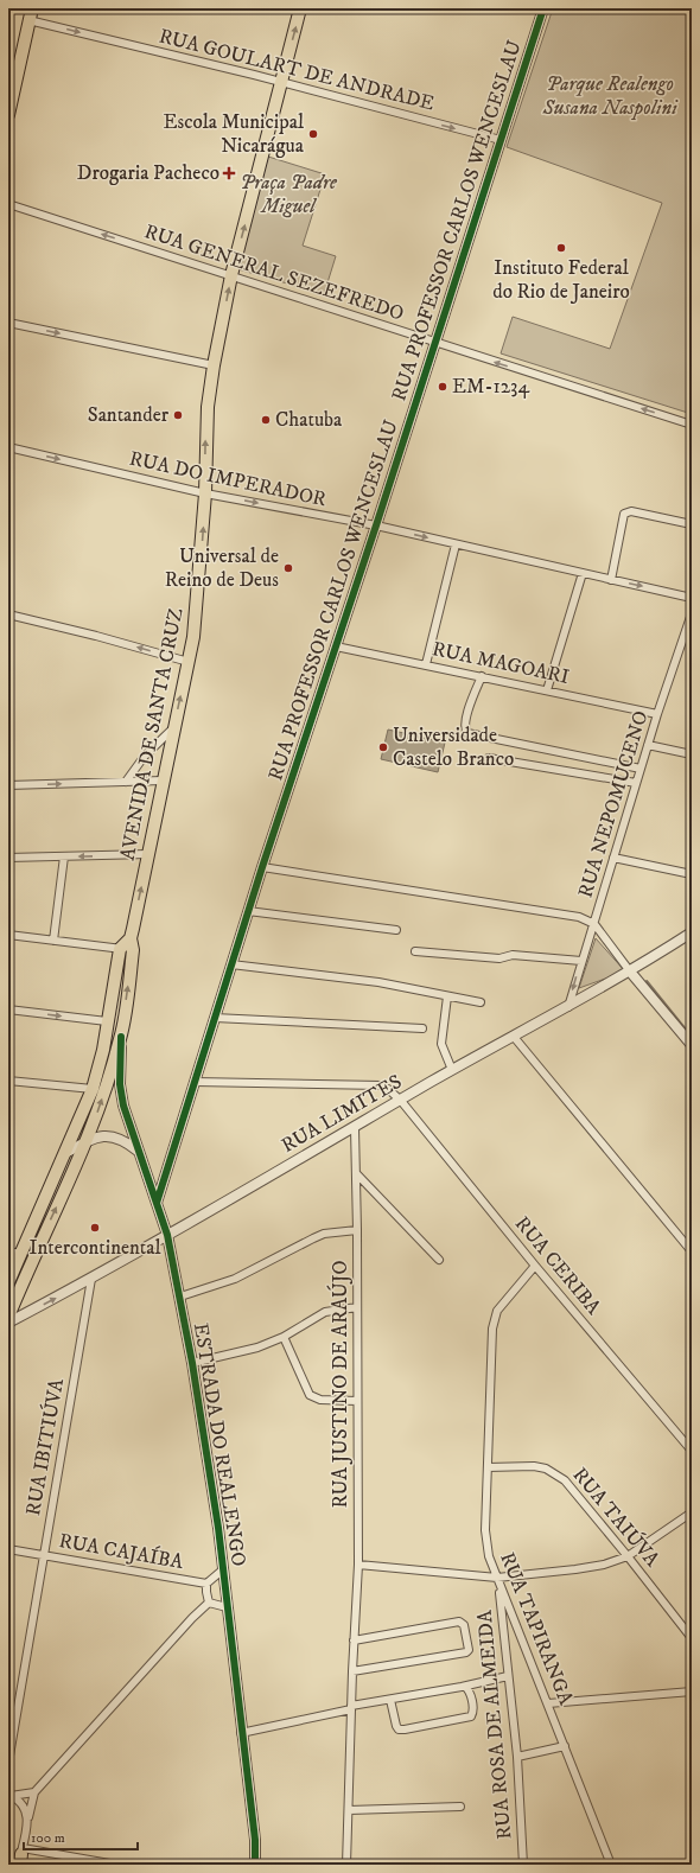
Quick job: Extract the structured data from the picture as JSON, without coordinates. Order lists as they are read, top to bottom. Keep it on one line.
{"streets":{"main road":["AVENIDA DE SANTA CRUZ"],"street":["RUA GOULART DE ANDRADE","RUA PROFESSOR CARLOS WENCESLAU","RUA GENERAL SEZEFREDO","RUA DO IMPERADOR","RUA MAGOARI","RUA NEPOMUCENO","RUA LIMITES","RUA CERIBA","RUA JUSTINO DE ARAÚJO","ESTRADA DO REALENGO","RUA IBITIÚVA","RUA TAIÚVA","RUA CAJAÍBA","RUA TAPIRANGA","RUA ROSA DE ALMEIDA"]},"crossings":[["RUA GOULART DE ANDRADE","RUA PROFESSOR CARLOS WENCESLAU"],["RUA GOULART DE ANDRADE","AVENIDA DE SANTA CRUZ"],["RUA PROFESSOR CARLOS WENCESLAU","RUA GENERAL SEZEFREDO"],["RUA PROFESSOR CARLOS WENCESLAU","RUA DO IMPERADOR"],["RUA PROFESSOR CARLOS WENCESLAU","RUA MAGOARI"],["RUA PROFESSOR CARLOS WENCESLAU","RUA CERIBA"],["RUA PROFESSOR CARLOS WENCESLAU","ESTRADA DO REALENGO"],["RUA GENERAL SEZEFREDO","AVENIDA DE SANTA CRUZ"],["RUA DO IMPERADOR","AVENIDA DE SANTA CRUZ"],["RUA MAGOARI","RUA NEPOMUCENO"],["AVENIDA DE SANTA CRUZ","ESTRADA DO REALENGO"],["RUA NEPOMUCENO","RUA LIMITES"],["RUA LIMITES","RUA CERIBA"],["RUA LIMITES","RUA JUSTINO DE ARAÚJO"],["RUA LIMITES","ESTRADA DO REALENGO"],["RUA LIMITES","RUA IBITIÚVA"],["RUA CERIBA","RUA TAPIRANGA"],["ESTRADA DO REALENGO","RUA CAJAÍBA"],["RUA IBITIÚVA","RUA CAJAÍBA"],["RUA TAIÚVA","RUA TAPIRANGA"],["RUA TAPIRANGA","RUA ROSA DE ALMEIDA"]],"one_way":["RUA GOULART DE ANDRADE","RUA GENERAL SEZEFREDO","RUA DO IMPERADOR","AVENIDA DE SANTA CRUZ"],"parks":["Parque Realengo Susana Naspolini","Praça Padre Miguel"],"places":{"other":["Escola Municipal Nicarágua","Instituto Federal do Rio de Janeiro","EM-1234","Santander","Chatuba","Universal de Reino de Deus","Universidade Castelo Branco","Intercontinental"],"health":["Drogaria Pacheco"]},"scale_bar":"100 m"}
